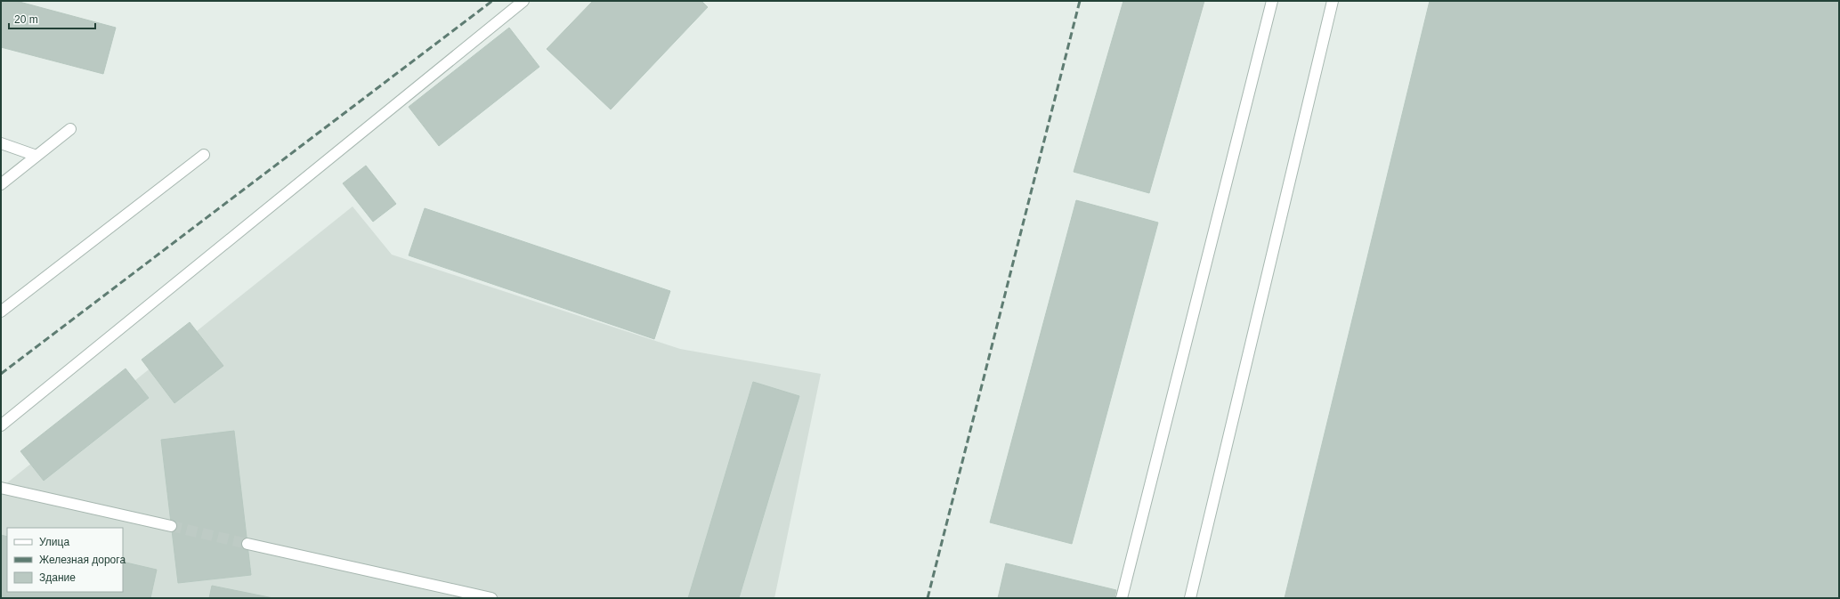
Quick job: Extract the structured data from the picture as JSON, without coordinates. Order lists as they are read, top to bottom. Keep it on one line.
{"legend":["Улица","Железная дорога","Здание"],"scale_bar":"20 m"}
